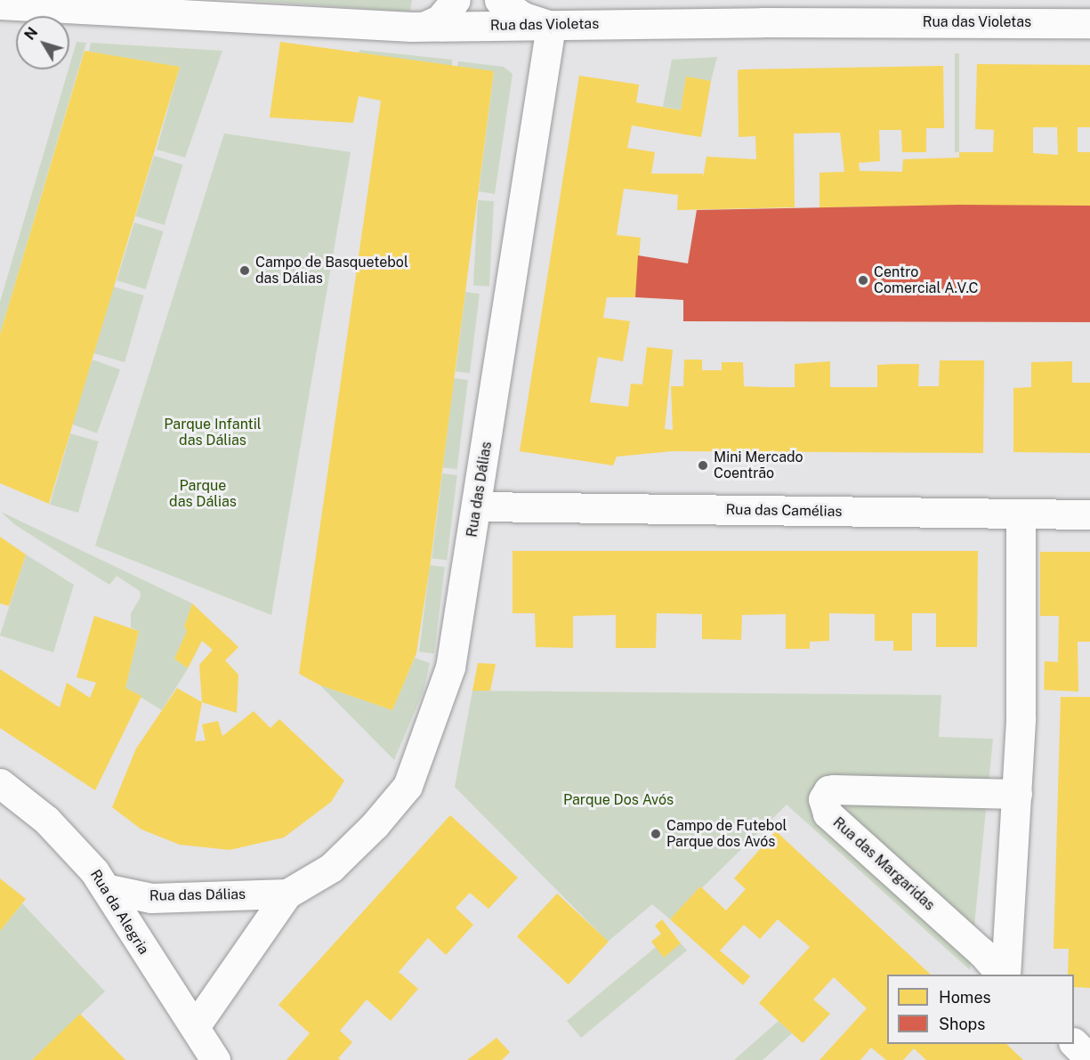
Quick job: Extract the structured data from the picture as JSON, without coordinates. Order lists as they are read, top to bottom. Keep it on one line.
{"streets":{"street":["Rua das Violetas","Rua das Dálias","Rua das Camélias","Rua das Margaridas","Rua da Alegria"]},"crossings":[["Rua das Violetas","Rua das Dálias"],["Rua das Dálias","Rua das Camélias"],["Rua das Dálias","Rua da Alegria"],["Rua das Camélias","Rua das Margaridas"]],"parks":["Parque Infantil das Dálias","Parque das Dálias","Parque Dos Avós"],"places":["Campo de Basquetebol das Dálias","Centro Comercial A.V.C","Mini Mercado Coentrão","Campo de Futebol Parque dos Avós"],"legend":["Homes","Shops"],"north":"top left"}
